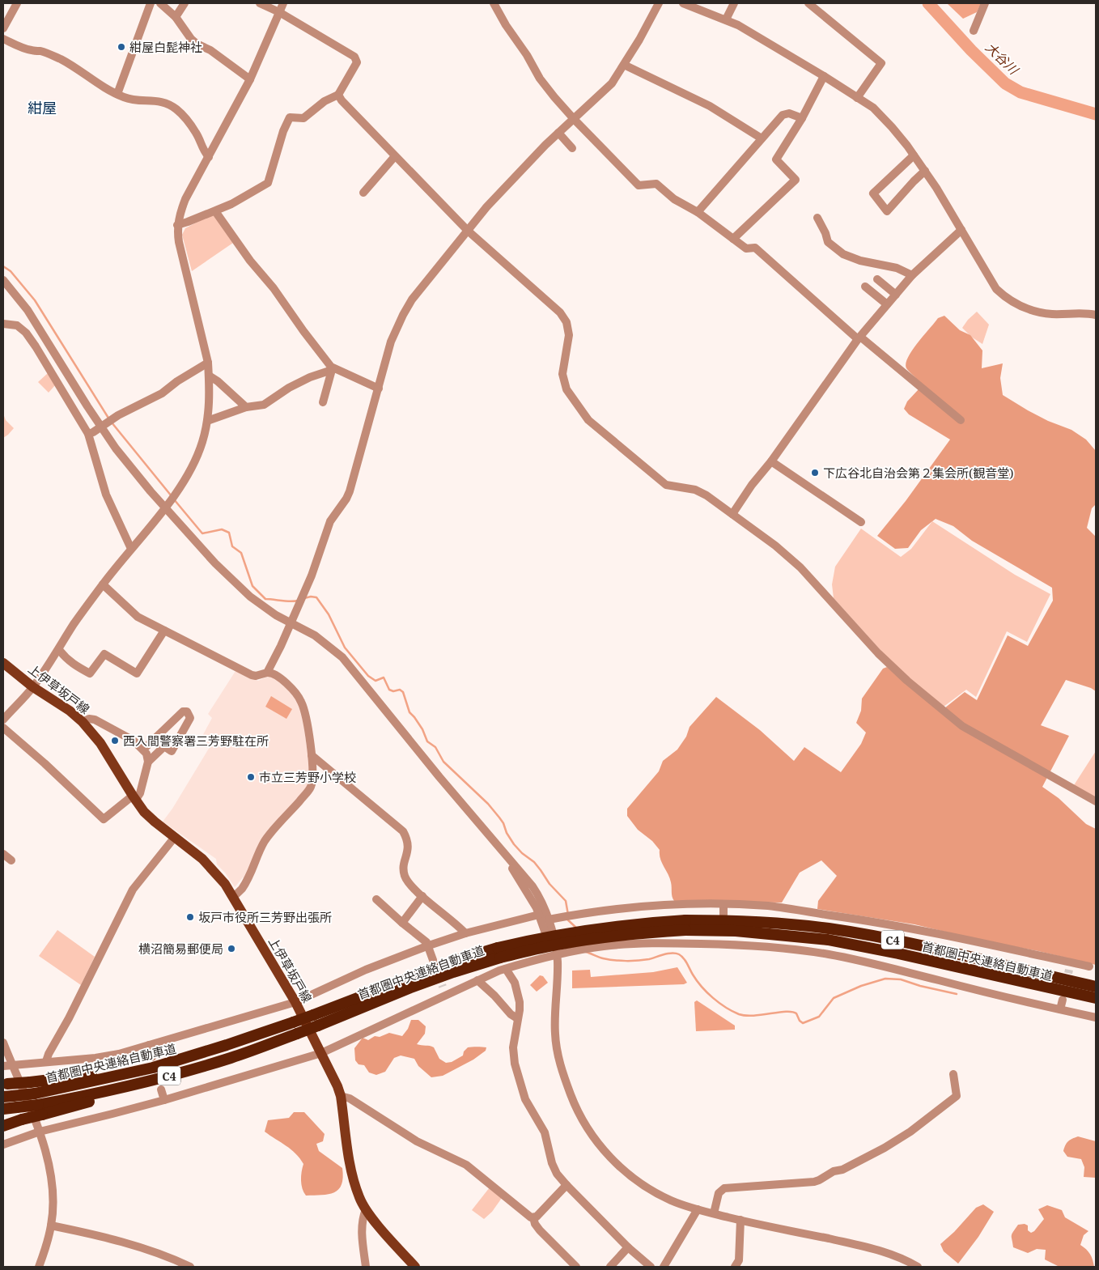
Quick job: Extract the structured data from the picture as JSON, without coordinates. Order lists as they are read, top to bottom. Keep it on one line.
{"streets":{"highway":["C4","首都圏中央連絡自動車道"],"main road":["上伊草坂戸線"]},"districts":["紺屋"],"water":["大谷川"],"places":["紺屋白髭神社","下広谷北自治会第２集会所(観音堂)","西入間警察署三芳野駐在所","市立三芳野小学校","坂戸市役所三芳野出張所","横沼簡易郵便局"]}
